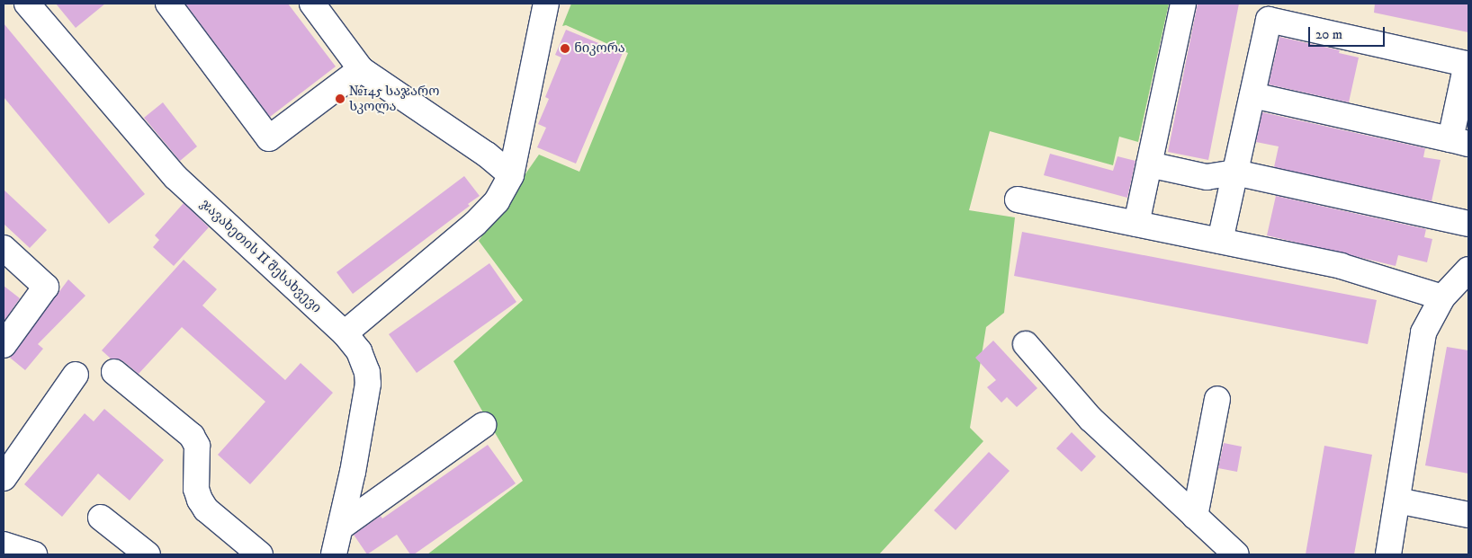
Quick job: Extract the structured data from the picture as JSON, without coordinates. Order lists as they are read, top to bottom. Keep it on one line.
{"streets":{"street":["ჯავახეთის II შესახვევი"]},"places":["ნიკორა","№145 საჯარო სკოლა"],"scale_bar":"20 m"}
